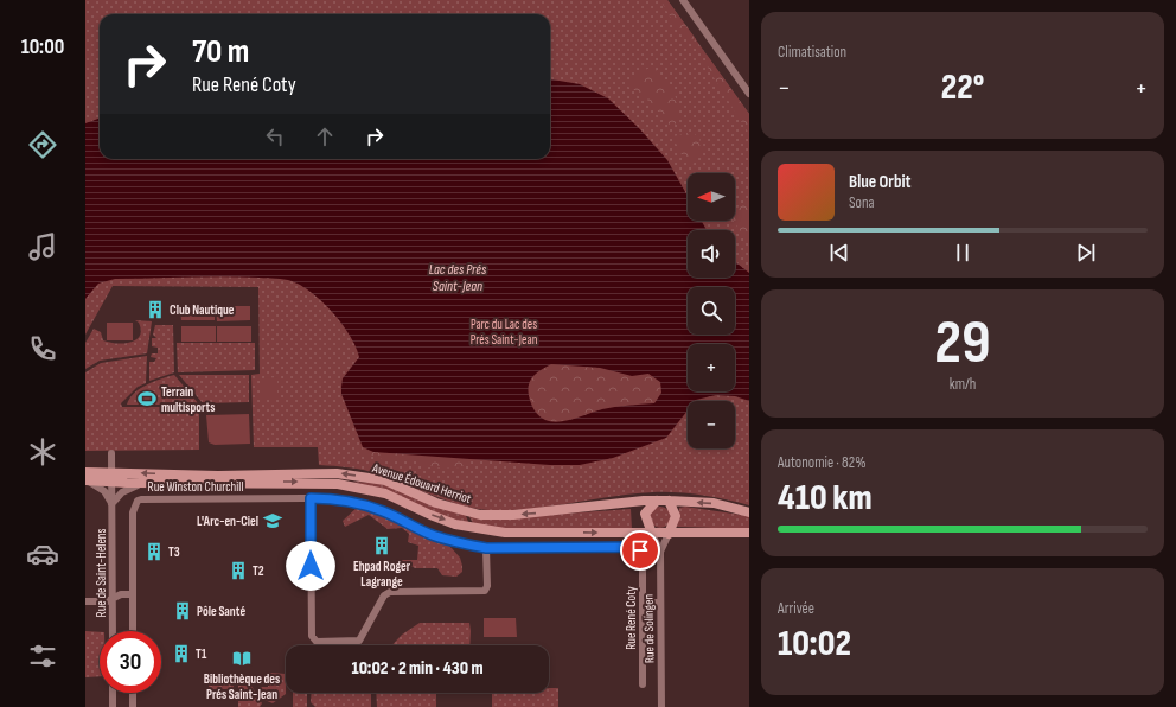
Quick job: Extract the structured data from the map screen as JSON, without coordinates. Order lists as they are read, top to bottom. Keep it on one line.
{"streets":{"main road":["Avenue Édouard Herriot"],"street":["Rue Winston Churchill","Rue de Saint-Helens","Rue René Coty","Rue de Solingen"]},"crossings":[["Avenue Édouard Herriot","Rue de Saint-Helens"],["Avenue Édouard Herriot","Rue de Solingen"],["Rue Winston Churchill","Rue René Coty"]],"water":["Lac des Prés Saint-Jean"],"parks":["Parc du Lac des Prés Saint-Jean"],"places":{"building":["Club Nautique","Ehpad Roger Lagrange","T3","T2","Pôle Santé","T1"],"sports":["Terrain multisports"],"school or university":["L'Arc-en-Ciel"],"library":["Bibliothèque des Prés Saint-Jean"]},"north":"left","page":{"tabs":"10:00","tile":["Climatisation",["29","km/h"],["Autonomie · 82%","410 km"],["Arrivée","10:02"]],"turn":["70 m","Rue René Coty"],"heat":["−","22°","+"],"song":["Blue Orbit","Sona"],"map_buttons":["+","−"],"limit":"30","trip":"10:02 · 2 min · 430 m"}}
